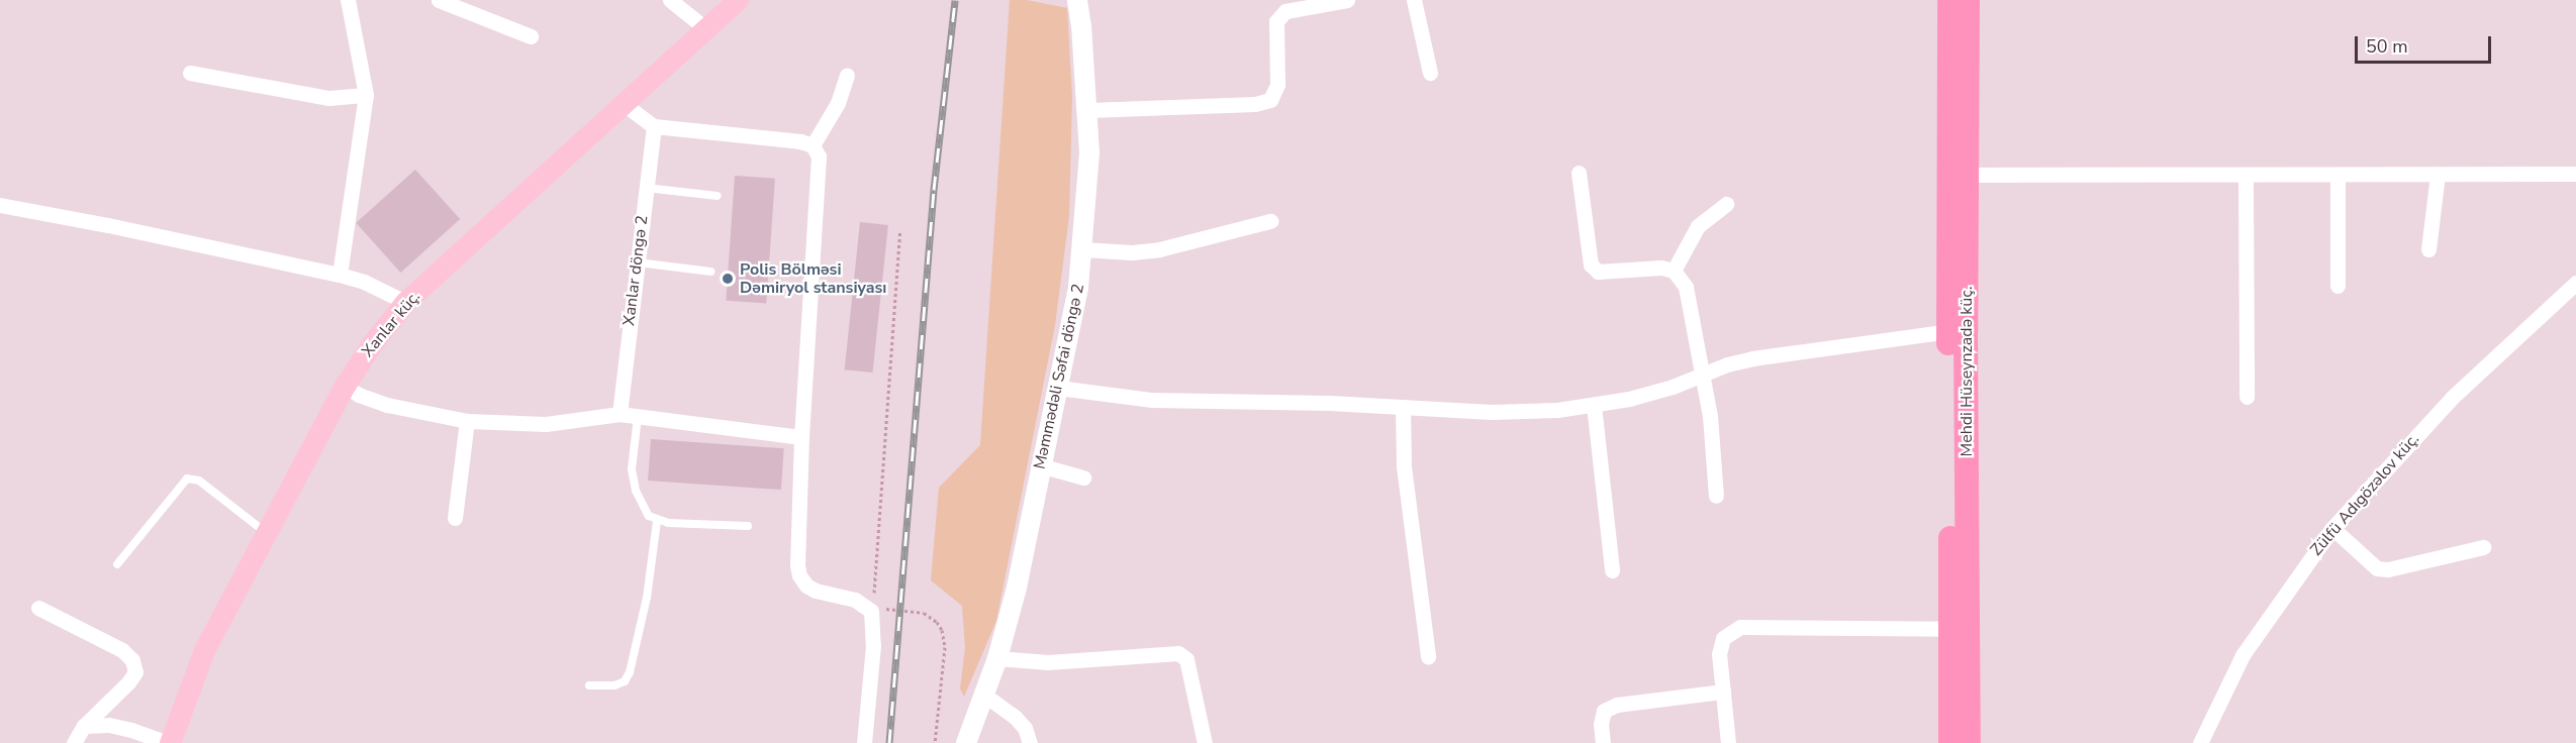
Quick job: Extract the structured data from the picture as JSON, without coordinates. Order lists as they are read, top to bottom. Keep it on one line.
{"streets":{"main road":["Xanlar küç.","Mehdi Hüseynzadə küç."],"street":["Xanlar döngə 2","Məmmədəli Səfai döngə 2","Zülfü Adıgözəlov küç."]},"places":["Polis Bölməsi Dəmiryol stansiyası"],"scale_bar":"50 m"}
